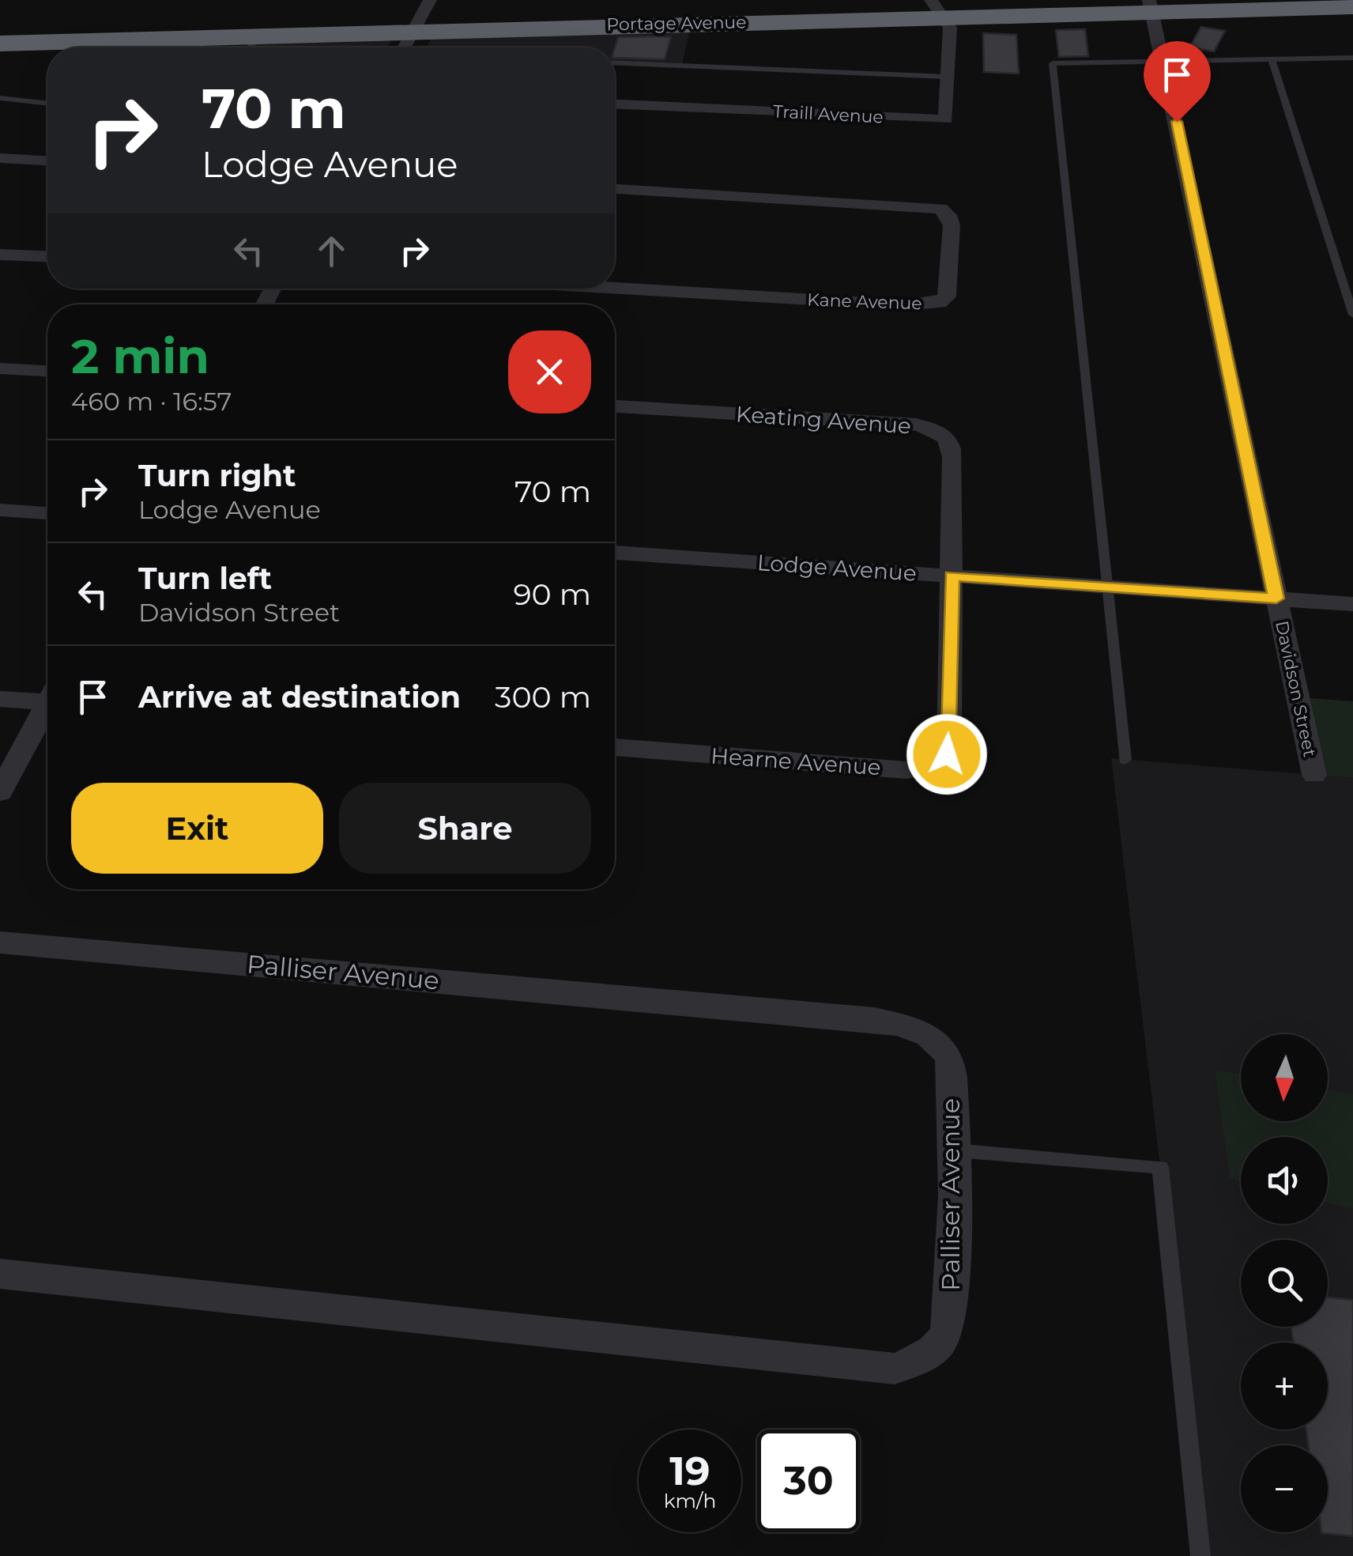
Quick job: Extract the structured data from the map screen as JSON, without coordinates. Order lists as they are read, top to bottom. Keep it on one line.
{"streets":{"highway":["Portage Avenue"],"street":["Traill Avenue","Kane Avenue","Keating Avenue","Lodge Avenue","Davidson Street","Hearne Avenue","Palliser Avenue"]},"crossings":[["Portage Avenue","Traill Avenue"],["Portage Avenue","Davidson Street"],["Keating Avenue","Lodge Avenue"],["Keating Avenue","Hearne Avenue"],["Lodge Avenue","Davidson Street"],["Lodge Avenue","Hearne Avenue"]],"north":"bottom","page":{"turn":["70 m","Lodge Avenue"],"heading":["2 min","460 m · 16:57"],"list":[{"name":"Turn right","note":"Lodge Avenue","value":"70 m"},{"name":"Turn left","note":"Davidson Street","value":"90 m"},{"name":"Arrive at destination","value":"300 m"}],"buttons":["Exit","Share"],"map_buttons":["+","−"],"speed":"19 km/h","limit":"30"}}
